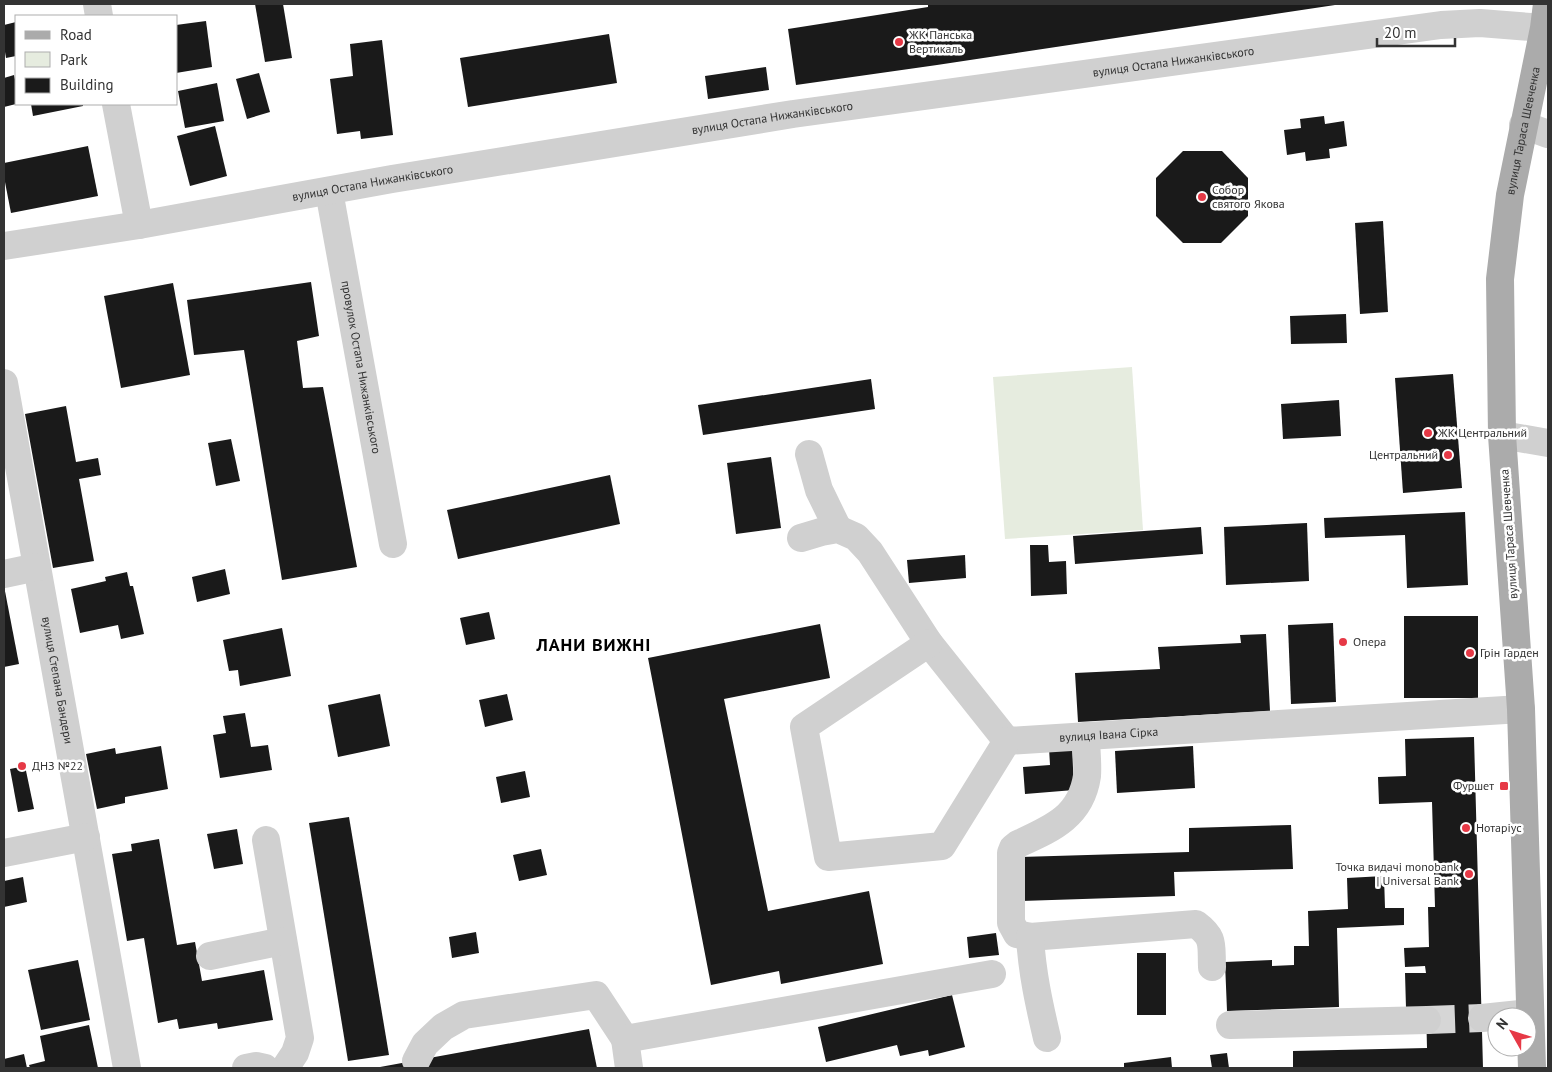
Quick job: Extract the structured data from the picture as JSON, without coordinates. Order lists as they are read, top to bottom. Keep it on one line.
{"streets":{"main road":["вулиця Тараса Шевченка"],"street":["вулиця Остапа Нижанківського","провулок Остапа Нижанківського","вулиця Степана Бандери","вулиця Івана Сірка"]},"crossings":[["вулиця Остапа Нижанківського","вулиця Тараса Шевченка"],["вулиця Остапа Нижанківського","провулок Остапа Нижанківського"],["вулиця Тараса Шевченка","вулиця Івана Сірка"]],"districts":["ЛАНИ ВИЖНІ"],"places":{"other":["ЖК Панська Вертикаль","Собор святого Якова","ЖК Центральний","Центральний","Опера","Грін Гарден","ДНЗ №22","Нотаріус","Точка видачі monobank | Universal Bank"],"transit":["Фуршет"]},"legend":["Road","Park","Building"],"scale_bar":"20 m","north":"top left"}
